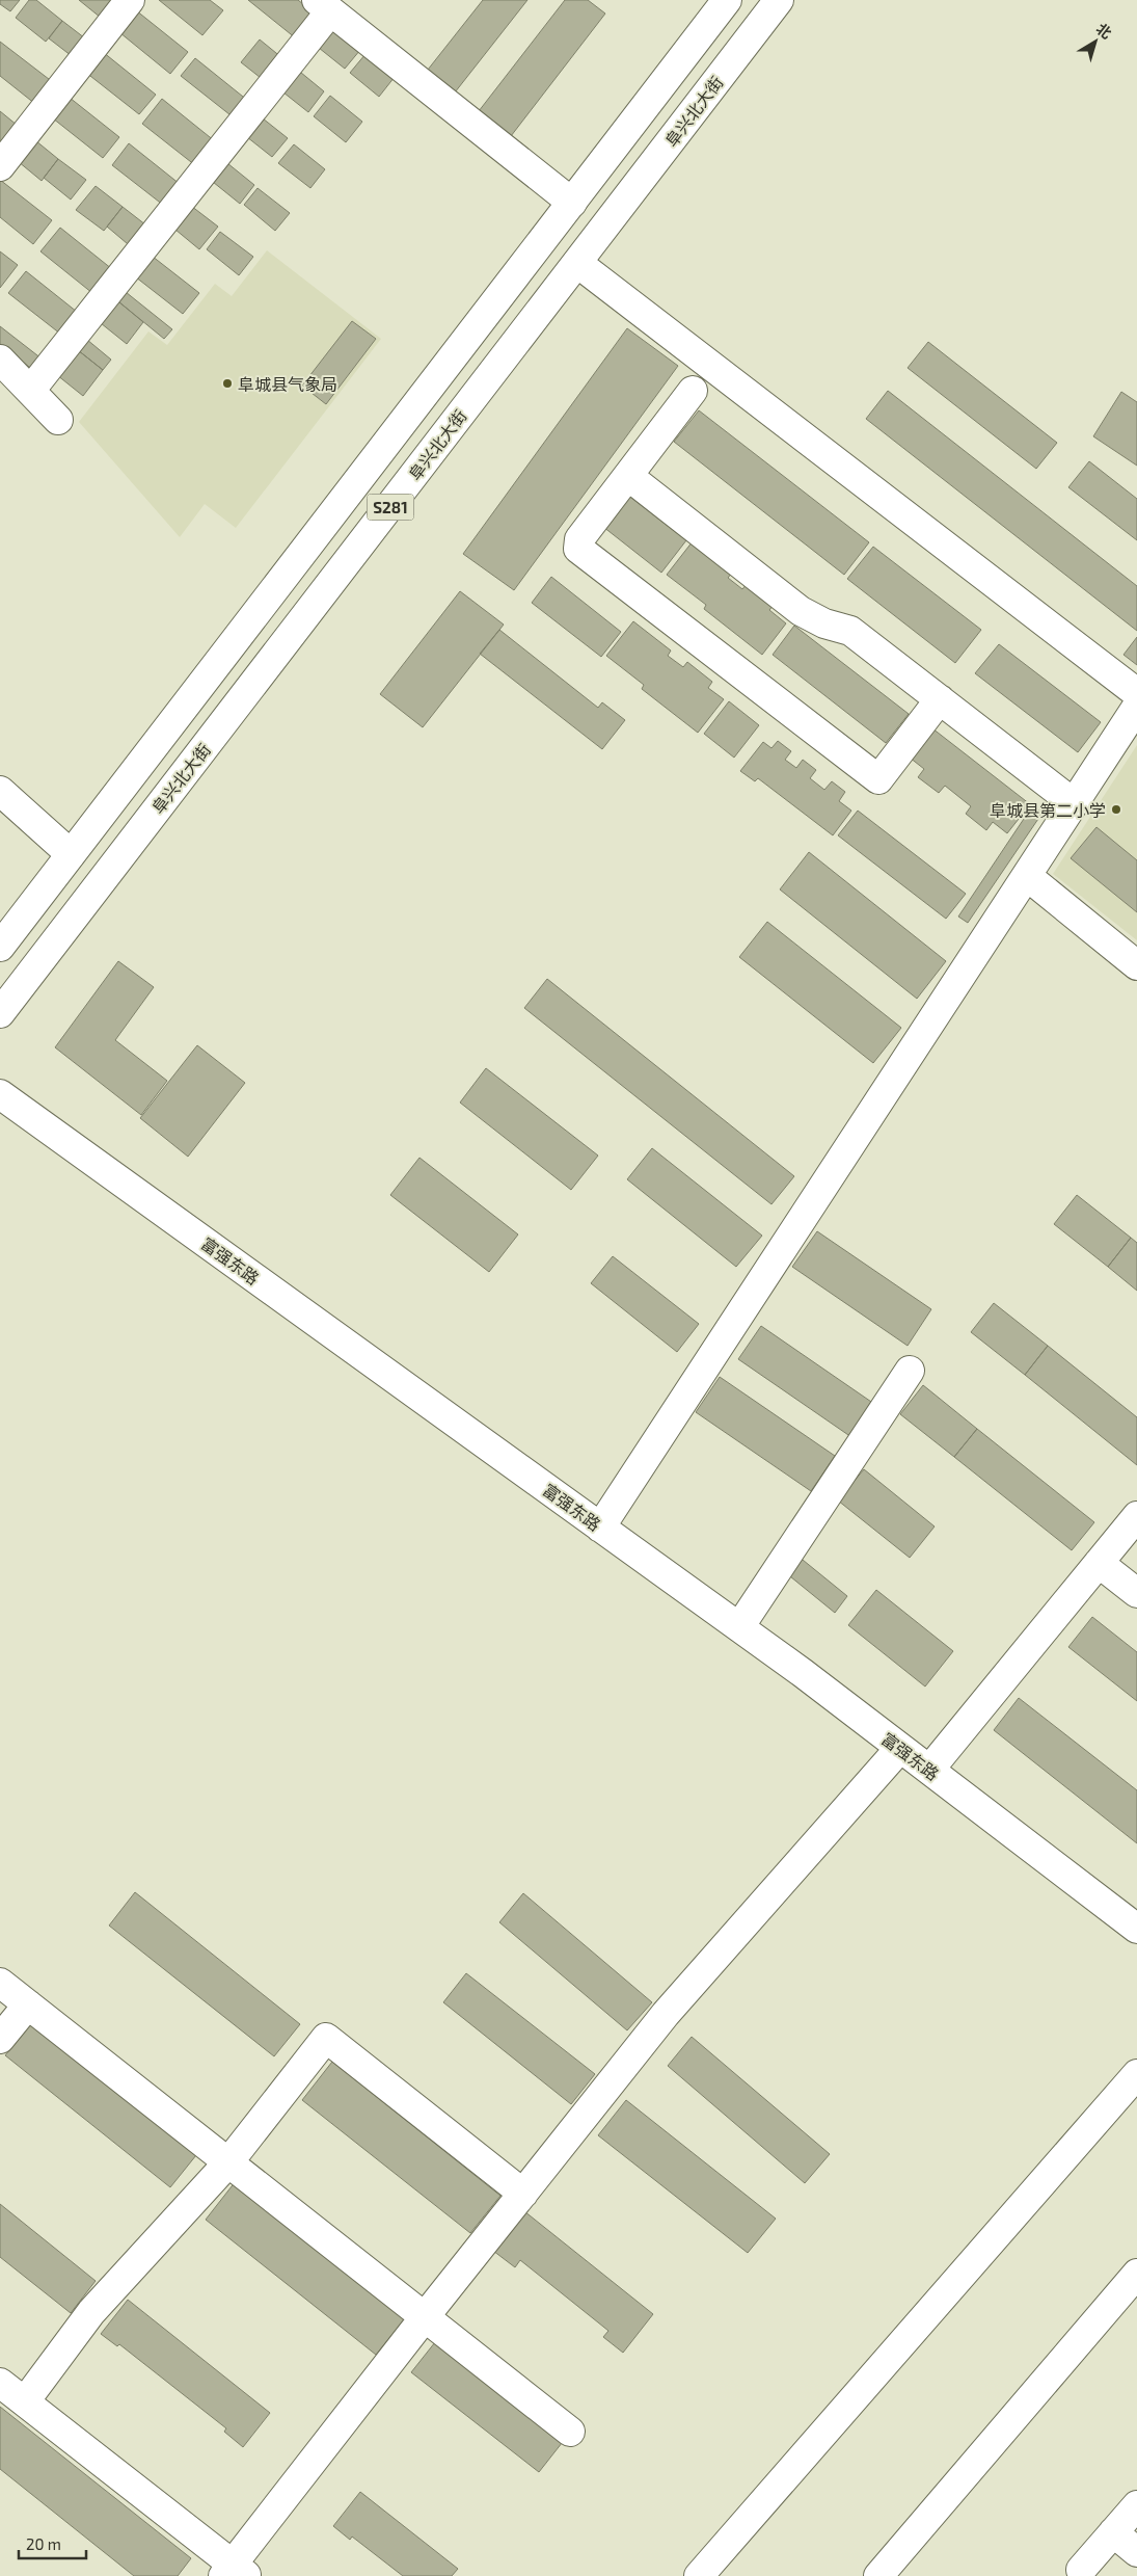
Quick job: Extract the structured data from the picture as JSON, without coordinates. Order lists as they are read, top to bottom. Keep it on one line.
{"streets":{"street":["阜兴北大街","S281","富强东路"]},"places":["阜城县气象局","阜城县第二小学"],"scale_bar":"20 m","north":"top right"}
